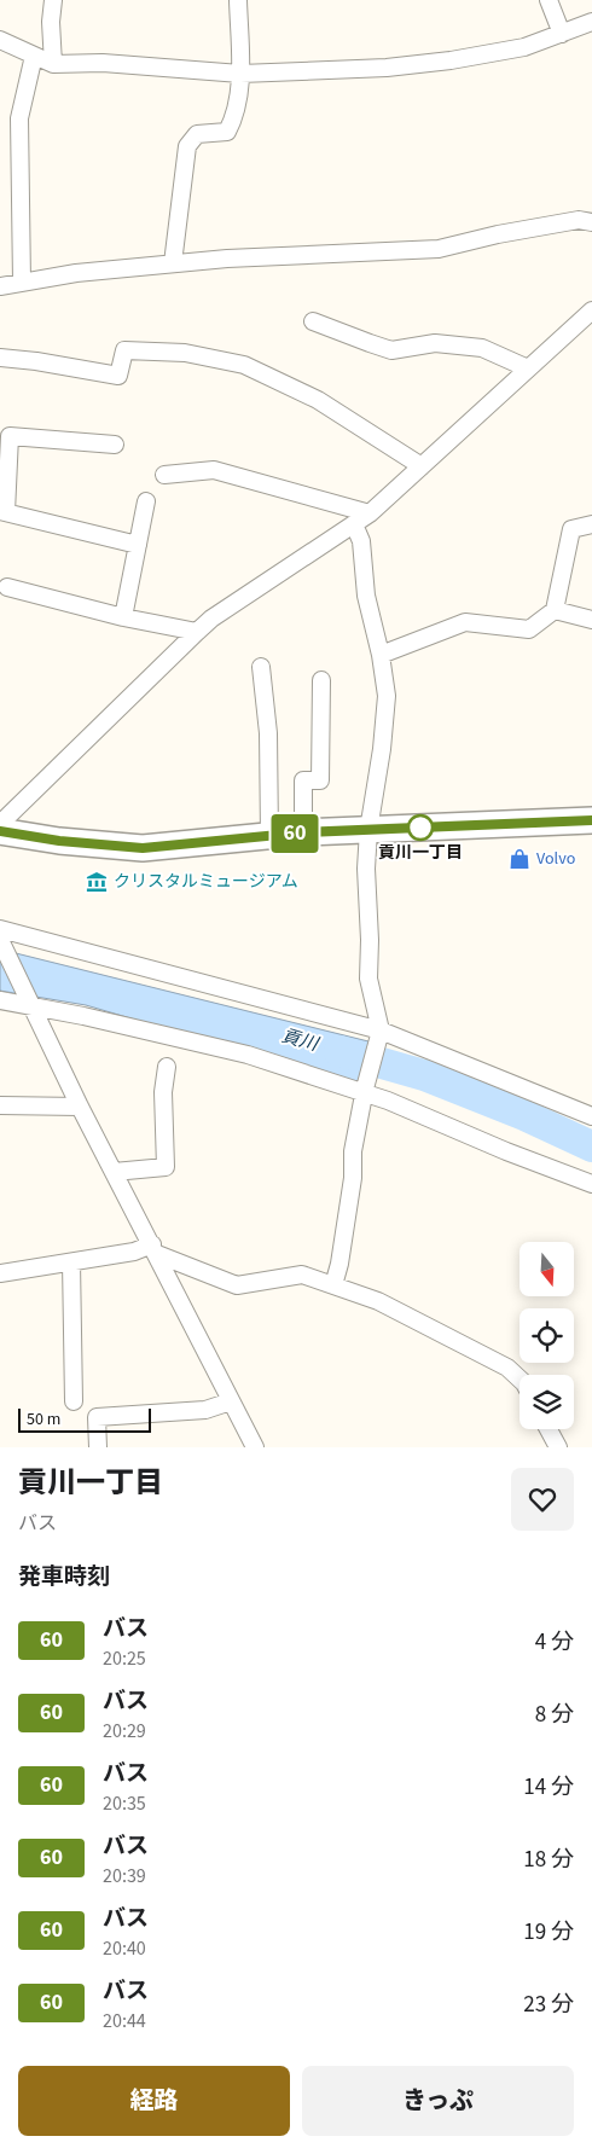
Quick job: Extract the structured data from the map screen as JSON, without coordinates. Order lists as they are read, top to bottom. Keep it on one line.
{"water":["貢川"],"places":{"other":["貢川一丁目"],"shop":["Volvo"],"museum":["クリスタルミュージアム"]},"lines":["bus line 60"],"scale_bar":"50 m","north":"bottom","page":{"on_map":"60","scale":"50 m","heading":[["貢川一丁目","バス"],"発車時刻"],"list":[{"mark":"60","name":"バス","note":"20:25","value":"4 分"},{"mark":"60","name":"バス","note":"20:29","value":"8 分"},{"mark":"60","name":"バス","note":"20:35","value":"14 分"},{"mark":"60","name":"バス","note":"20:39","value":"18 分"},{"mark":"60","name":"バス","note":"20:40","value":"19 分"},{"mark":"60","name":"バス","note":"20:44","value":"23 分"}],"buttons":["経路","きっぷ"]}}
